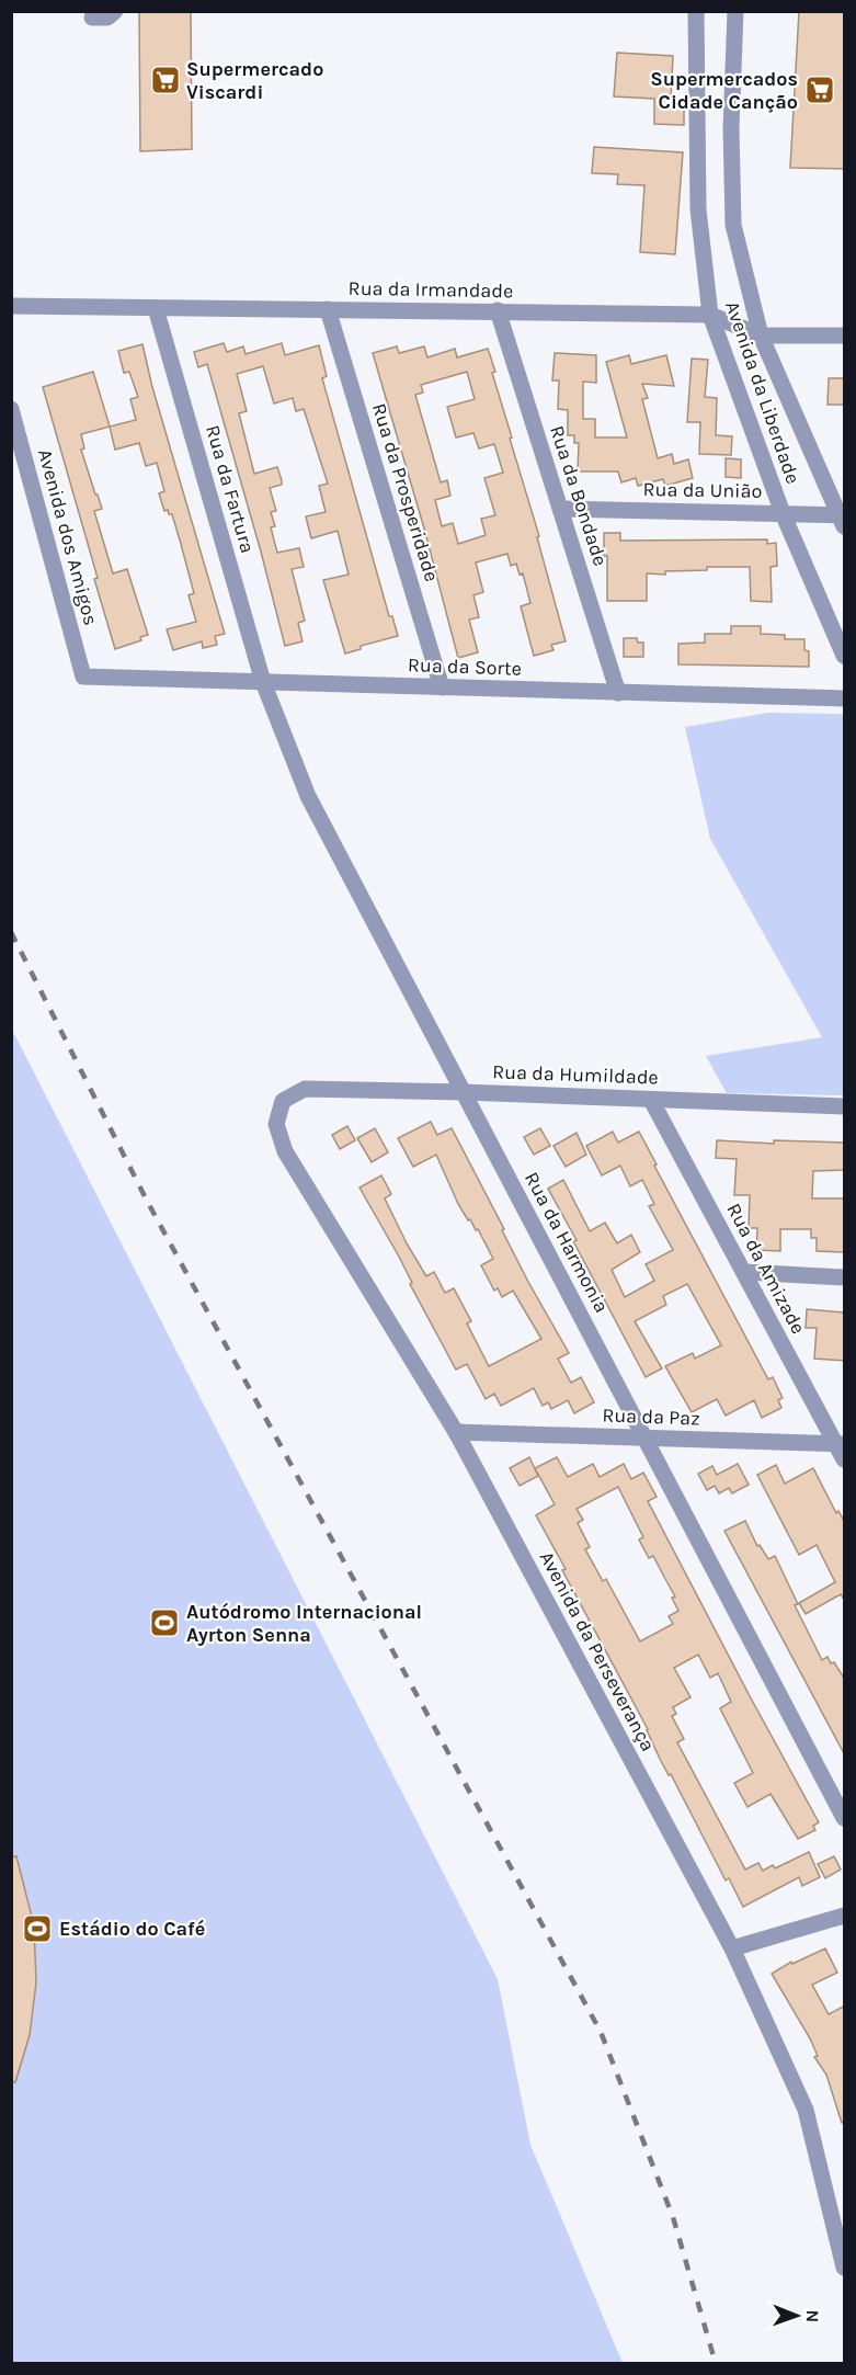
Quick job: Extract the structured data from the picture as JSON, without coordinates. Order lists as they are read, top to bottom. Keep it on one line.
{"streets":{"street":["Rua da Irmandade","Avenida da Liberdade","Rua da Fartura","Rua da União","Rua da Prosperidade","Rua da Bondade","Avenida dos Amigos","Rua da Sorte","Rua da Humildade","Rua da Harmonia","Rua da Amizade","Rua da Paz","Avenida da Perseverança"]},"crossings":[["Rua da Irmandade","Avenida da Liberdade"],["Rua da Irmandade","Rua da Fartura"],["Rua da Irmandade","Rua da Prosperidade"],["Rua da Irmandade","Rua da Bondade"],["Avenida da Liberdade","Rua da União"],["Rua da Fartura","Rua da Sorte"],["Rua da Fartura","Rua da Harmonia"],["Rua da União","Rua da Bondade"],["Rua da Prosperidade","Rua da Sorte"],["Rua da Bondade","Rua da Sorte"],["Avenida dos Amigos","Rua da Sorte"],["Rua da Sorte","Rua da Harmonia"],["Rua da Humildade","Rua da Harmonia"],["Rua da Humildade","Rua da Amizade"],["Rua da Humildade","Avenida da Perseverança"],["Rua da Harmonia","Rua da Paz"],["Rua da Amizade","Rua da Paz"],["Rua da Paz","Avenida da Perseverança"]],"places":{"supermarket":["Supermercado Viscardi","Supermercados Cidade Canção"],"sports":["Autódromo Internacional Ayrton Senna","Estádio do Café"]},"north":"right"}
